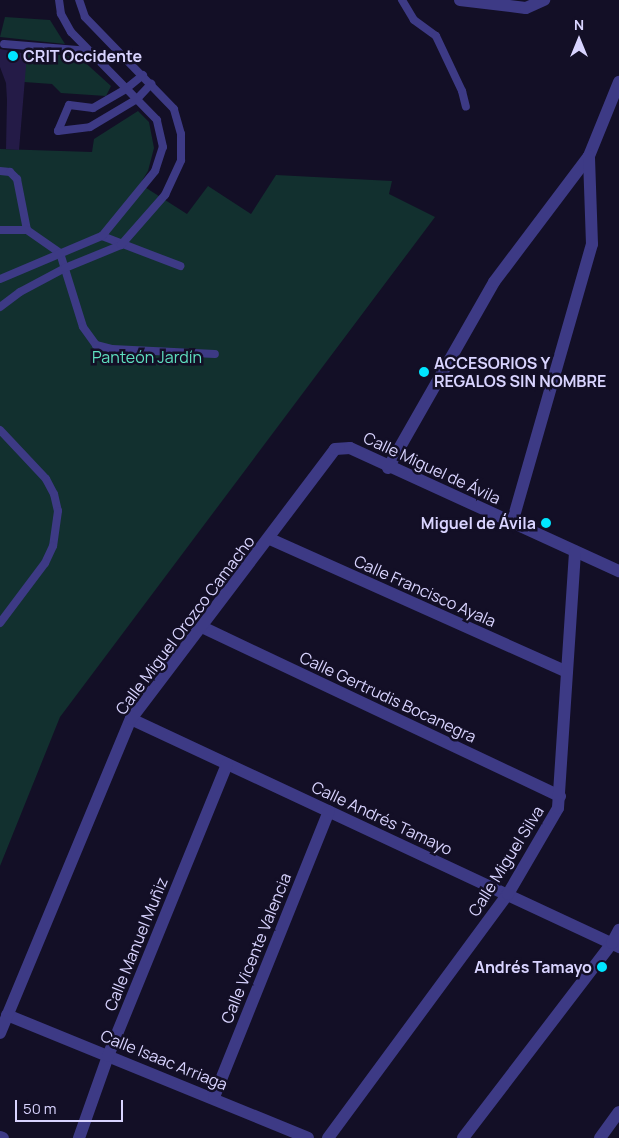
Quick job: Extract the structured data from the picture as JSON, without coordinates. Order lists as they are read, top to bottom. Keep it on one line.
{"streets":{"street":["Calle Miguel de Ávila","Calle Francisco Ayala","Calle Miguel Orozco Camacho","Calle Gertrudis Bocanegra","Calle Andrés Tamayo","Calle Miguel Silva","Calle Manuel Muñiz","Calle Vicente Valencia","Calle Isaac Arriaga"]},"crossings":[["Calle Miguel de Ávila","Calle Miguel Orozco Camacho"],["Calle Miguel de Ávila","Calle Miguel Silva"],["Calle Francisco Ayala","Calle Miguel Orozco Camacho"],["Calle Francisco Ayala","Calle Miguel Silva"],["Calle Miguel Orozco Camacho","Calle Gertrudis Bocanegra"],["Calle Miguel Orozco Camacho","Calle Andrés Tamayo"],["Calle Miguel Orozco Camacho","Calle Isaac Arriaga"],["Calle Gertrudis Bocanegra","Calle Miguel Silva"],["Calle Andrés Tamayo","Calle Miguel Silva"],["Calle Andrés Tamayo","Calle Manuel Muñiz"],["Calle Andrés Tamayo","Calle Vicente Valencia"],["Calle Manuel Muñiz","Calle Isaac Arriaga"],["Calle Vicente Valencia","Calle Isaac Arriaga"]],"parks":["Panteón Jardín"],"places":["CRIT Occidente","ACCESORIOS Y REGALOS SIN NOMBRE","Miguel de Ávila","Andrés Tamayo"],"scale_bar":"50 m","north":"top"}
